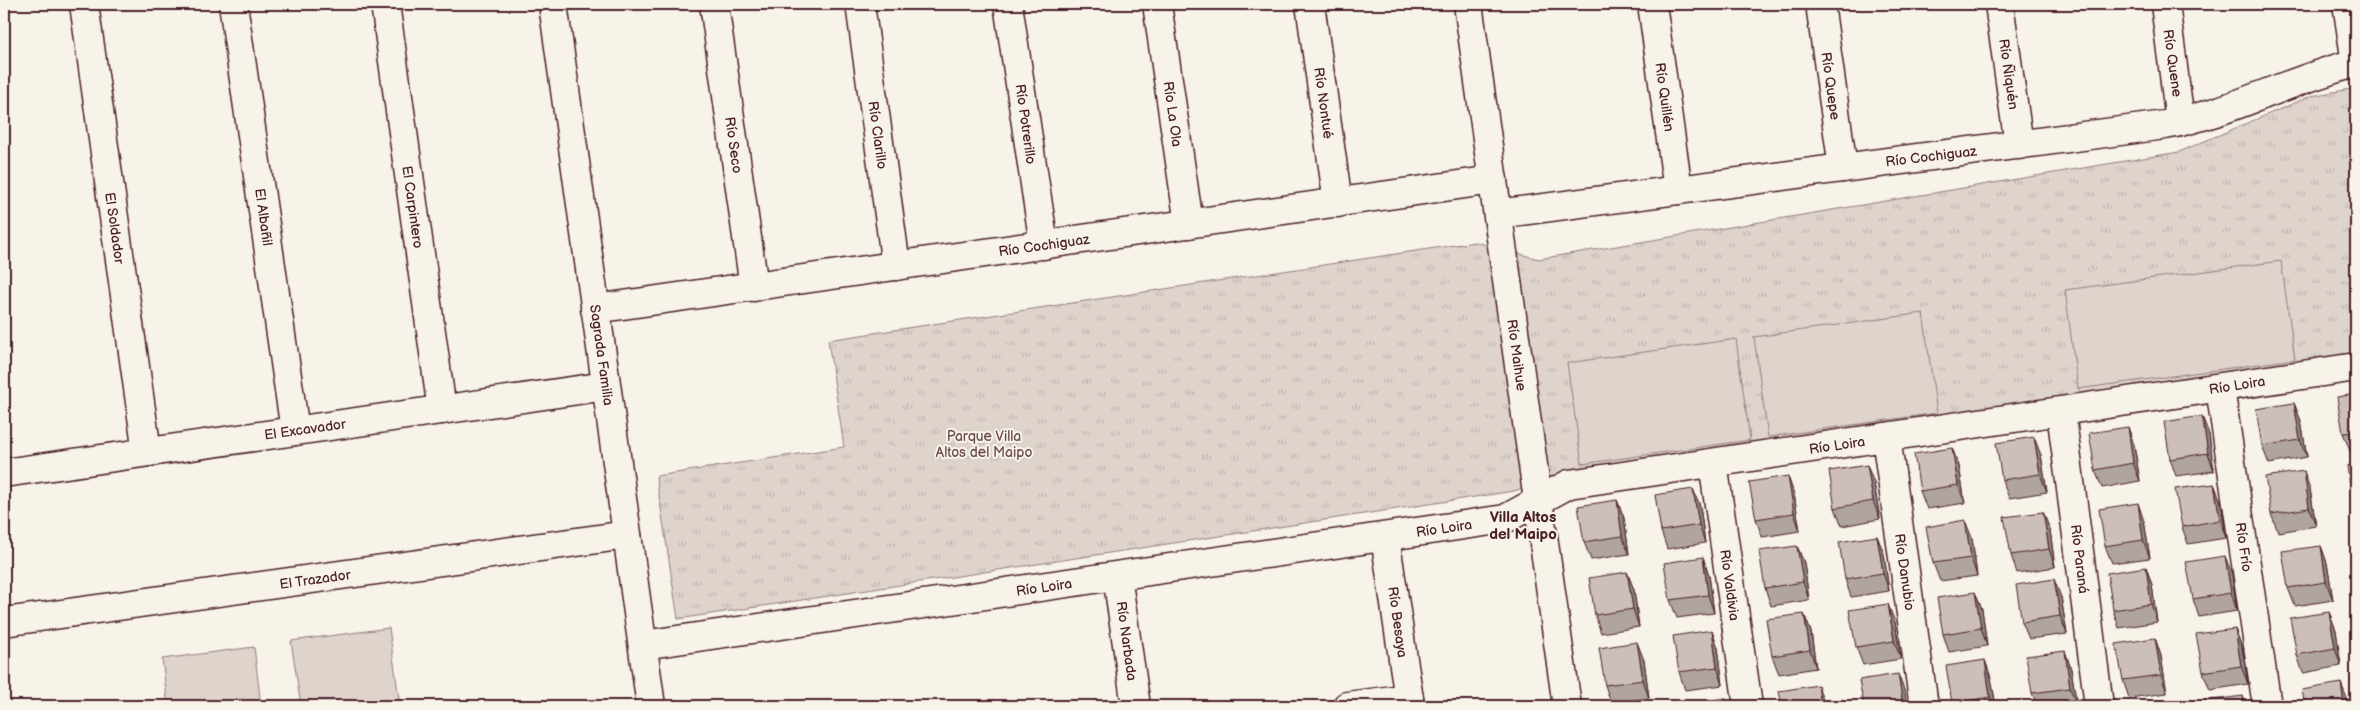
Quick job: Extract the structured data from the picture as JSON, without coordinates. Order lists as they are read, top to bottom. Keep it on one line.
{"streets":{"street":["Río Quene","Río Ñiquén","Río Quepe","Río Quillén","Río Nontué","Río La Ola","Río Potrerillo","Río Clarillo","Río Seco","Río Cochiguaz","El Carpintero","El Albañil","El Soldador","Sagrada Familia","Río Maihue","Río Loira","El Excavador","Río Frío","Río Paraná","Río Danubio","El Trazador","Río Valdivia","Río Besaya","Río Narbada"]},"crossings":[["Río Quene","Río Cochiguaz"],["Río Ñiquén","Río Cochiguaz"],["Río Quepe","Río Cochiguaz"],["Río Quillén","Río Cochiguaz"],["Río Nontué","Río Cochiguaz"],["Río La Ola","Río Cochiguaz"],["Río Potrerillo","Río Cochiguaz"],["Río Clarillo","Río Cochiguaz"],["Río Seco","Río Cochiguaz"],["Río Cochiguaz","Sagrada Familia"],["Río Cochiguaz","Río Maihue"],["El Carpintero","El Excavador"],["El Albañil","El Excavador"],["El Soldador","El Excavador"],["Sagrada Familia","Río Loira"],["Sagrada Familia","El Excavador"],["Sagrada Familia","El Trazador"],["Río Maihue","Río Loira"],["Río Loira","Río Frío"],["Río Loira","Río Paraná"],["Río Loira","Río Danubio"],["Río Loira","Río Valdivia"],["Río Loira","Río Besaya"],["Río Loira","Río Narbada"]],"districts":["Villa Altos del Maipo"],"parks":["Parque Villa Altos del Maipo"]}
